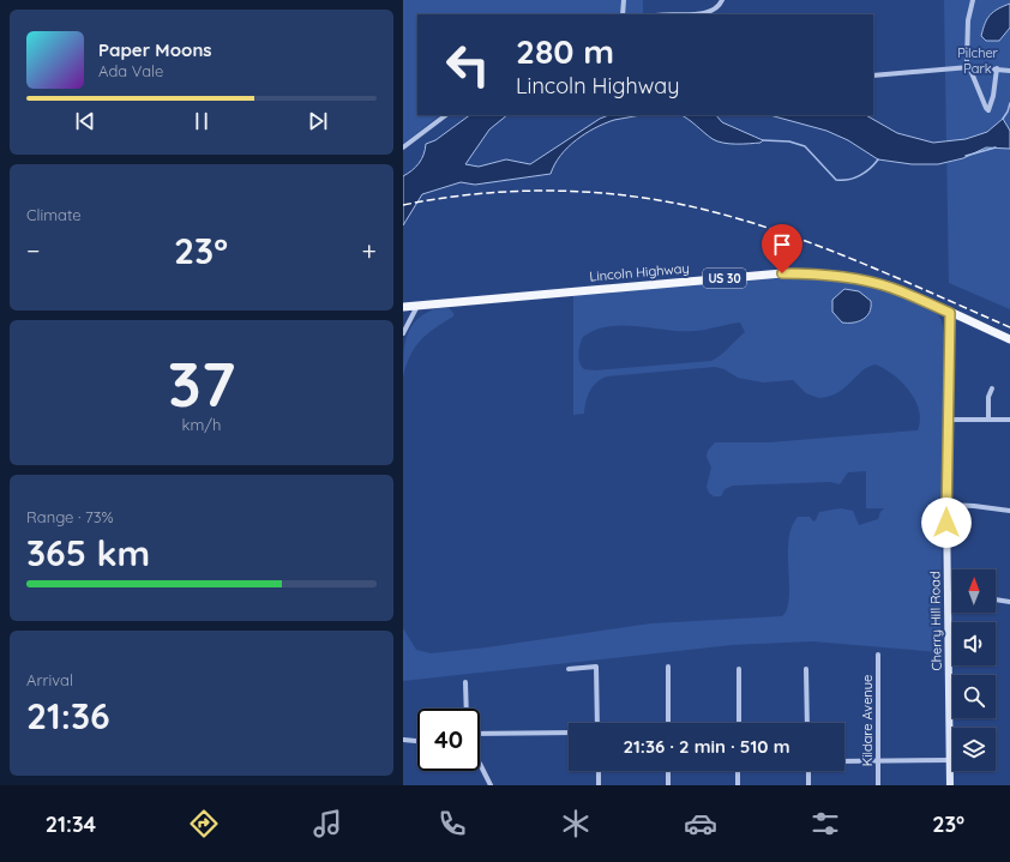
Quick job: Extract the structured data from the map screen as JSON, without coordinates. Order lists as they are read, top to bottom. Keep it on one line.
{"streets":{"main road":["Lincoln Highway","US 30"],"street":["Cherry Hill Road","Kildare Avenue"]},"crossings":[["Lincoln Highway","Cherry Hill Road"]],"parks":["Pilcher Park"],"north":"top","page":{"turn":["280 m","Lincoln Highway"],"song":["Paper Moons","Ada Vale"],"tile":["Climate",["37","km/h"],["Range · 73%","365 km"],["Arrival","21:36"]],"heat":["−","23°","+"],"limit":"40","trip":"21:36 · 2 min · 510 m","tabs":["21:34","23°"]}}
